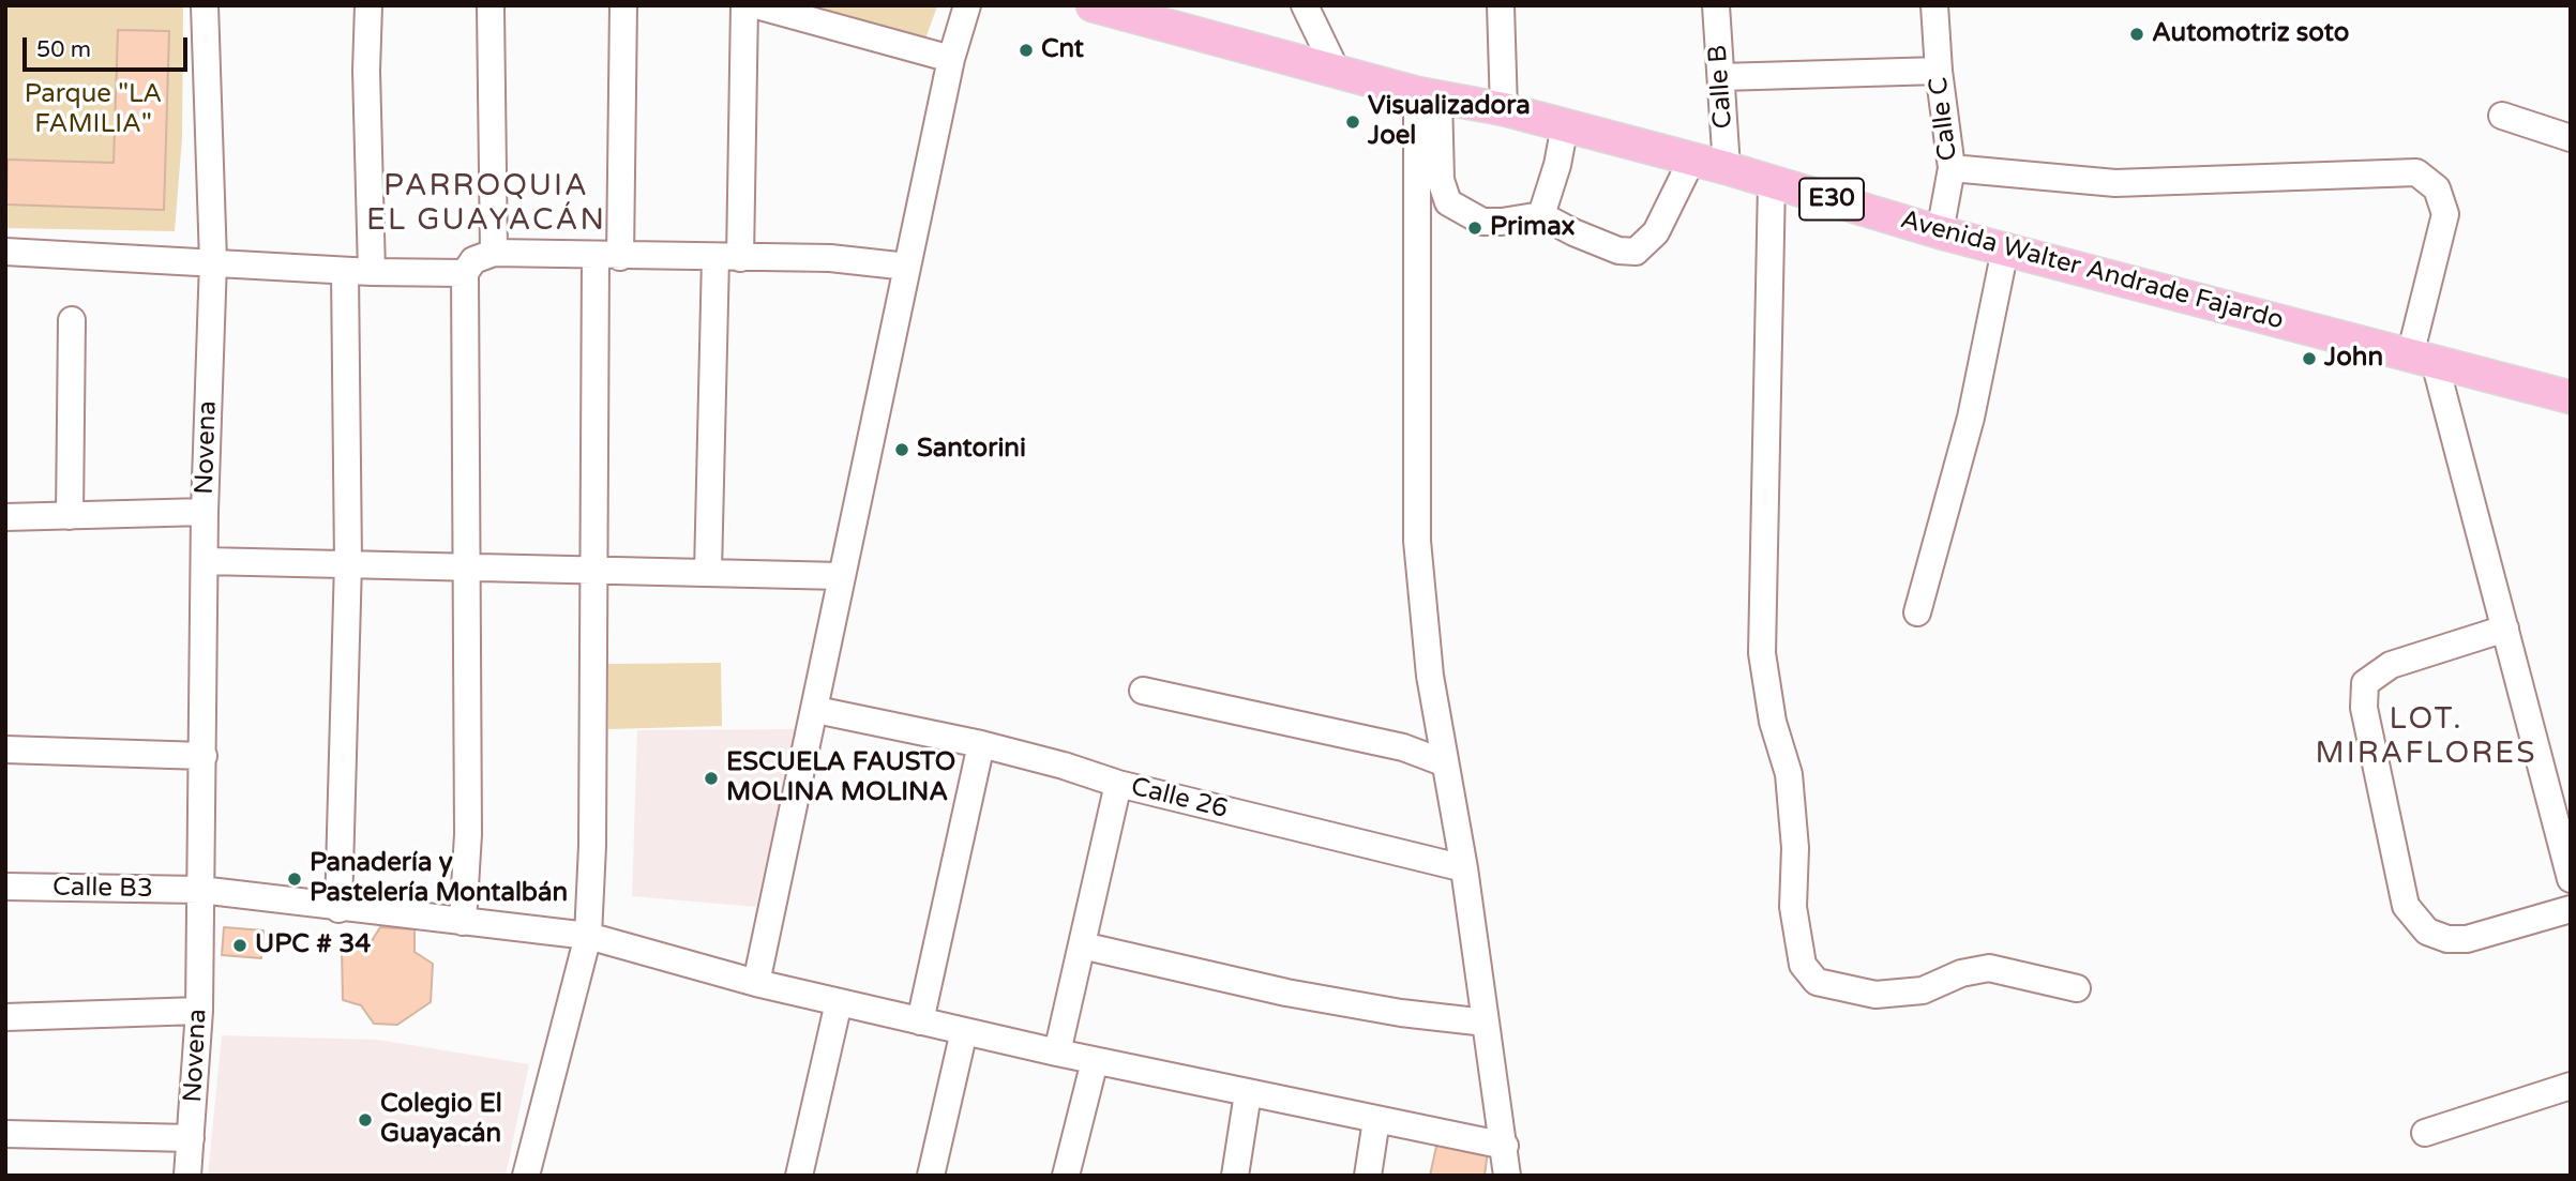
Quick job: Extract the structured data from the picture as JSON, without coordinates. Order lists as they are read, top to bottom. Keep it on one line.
{"streets":{"main road":["E30","Avenida Walter Andrade Fajardo"],"street":["Calle B","Calle C","Novena","Calle 26","Calle B3"]},"crossings":[["Calle B","Avenida Walter Andrade Fajardo"],["Calle C","Avenida Walter Andrade Fajardo"],["Novena","Calle B3"]],"districts":["PARROQUIA EL GUAYACÁN","LOT. MIRAFLORES"],"parks":["Parque \"LA FAMILIA\""],"places":["Automotriz soto","Cnt","Visualizadora Joel","Primax","John","Santorini","ESCUELA FAUSTO MOLINA MOLINA","Panadería y Pastelería Montalbán","UPC # 34","Colegio El Guayacán"],"scale_bar":"50 m"}
